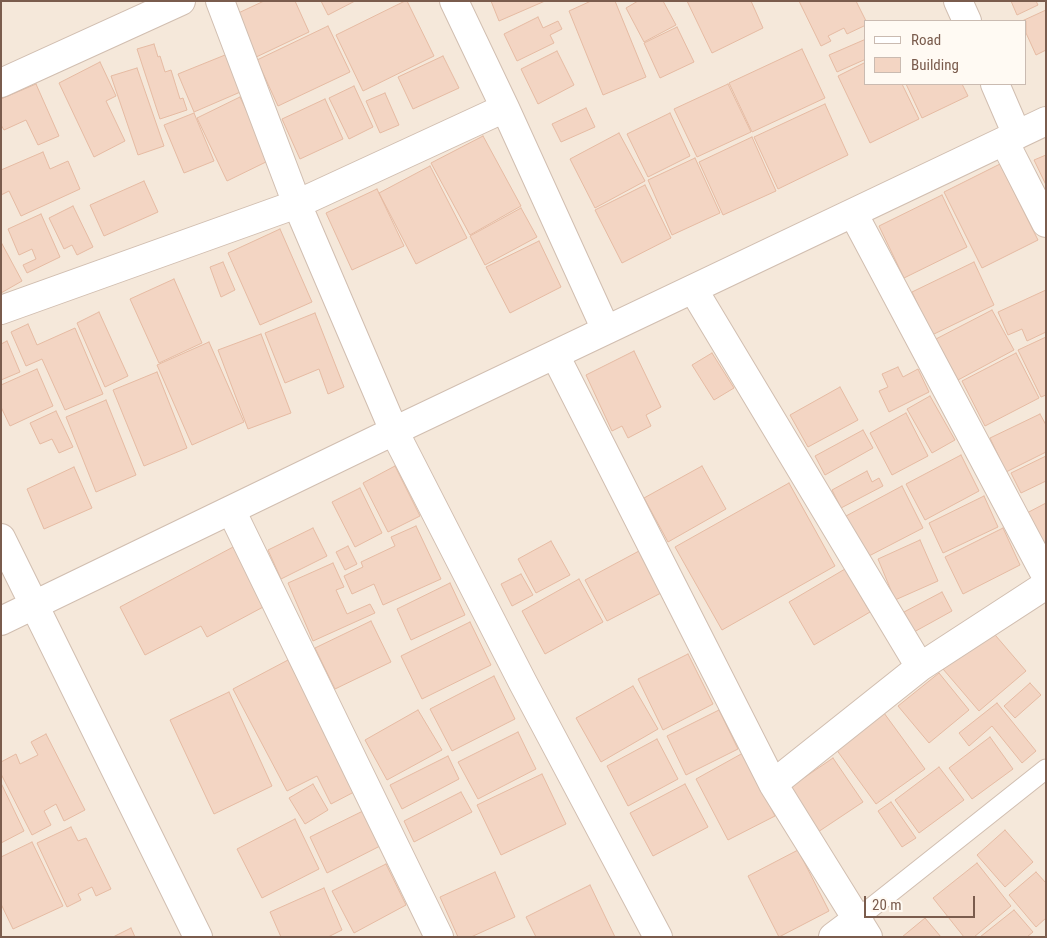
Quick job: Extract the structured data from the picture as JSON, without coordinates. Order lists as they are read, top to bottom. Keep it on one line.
{"legend":["Road","Building"],"scale_bar":"20 m"}
